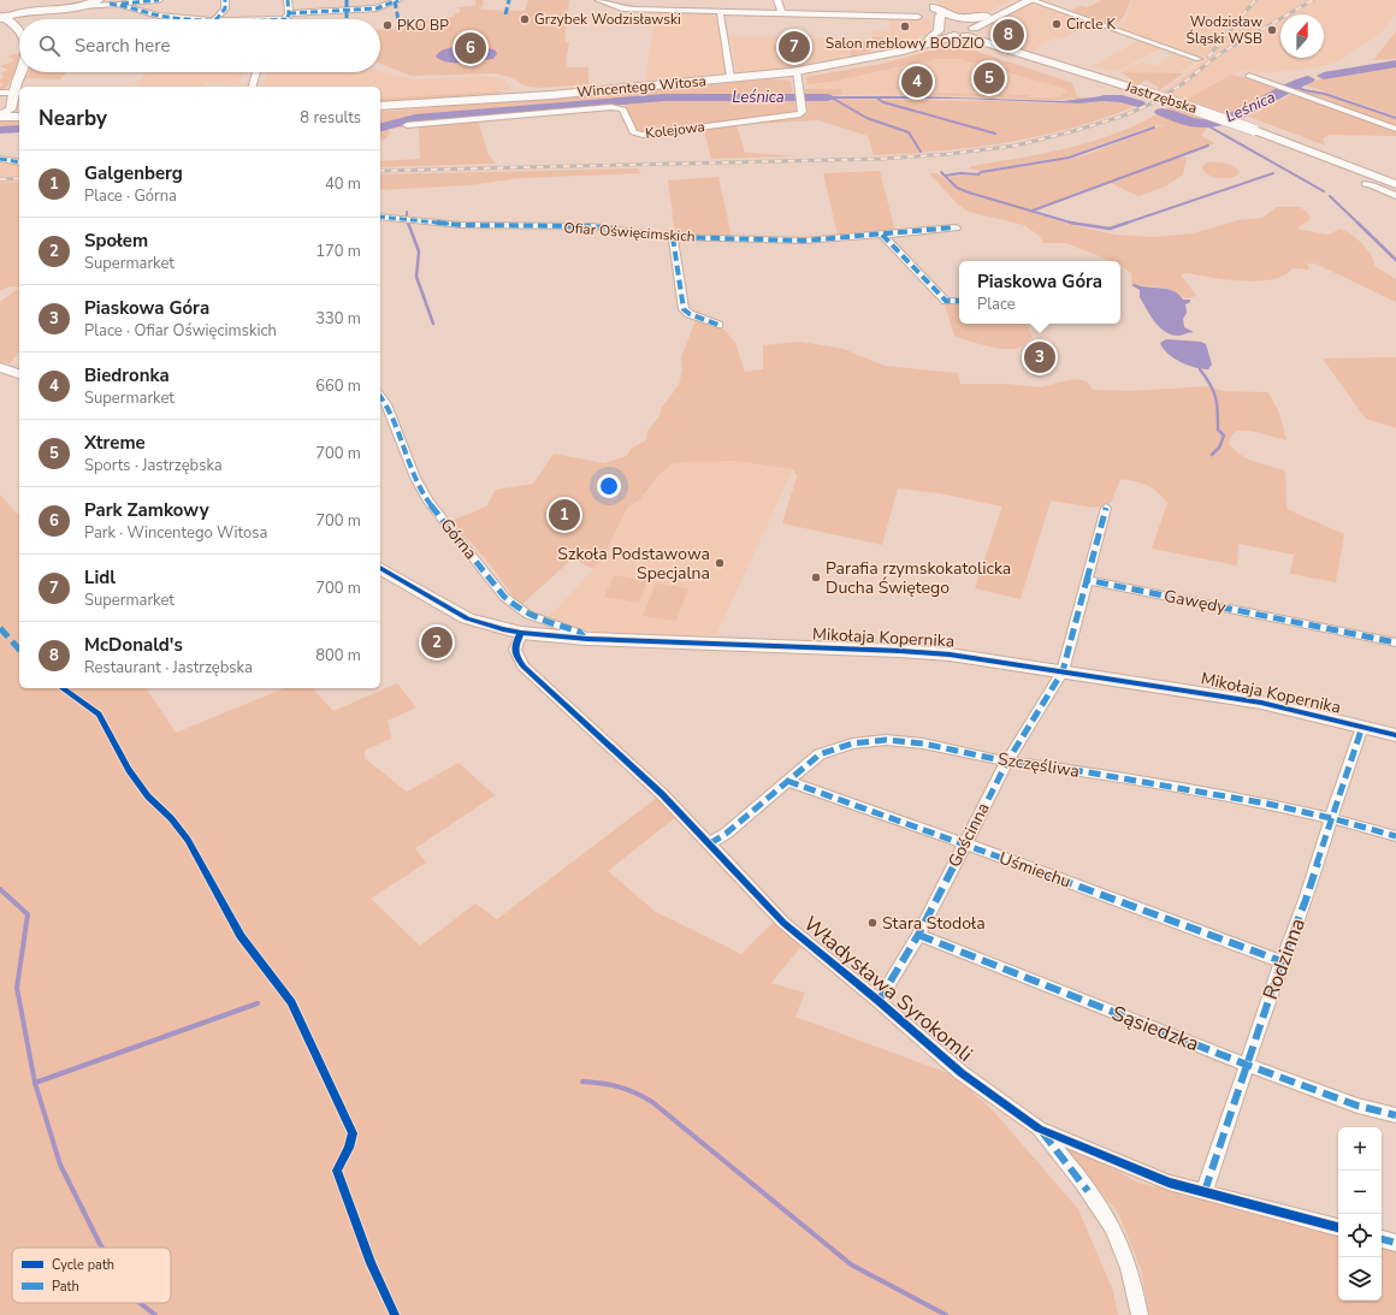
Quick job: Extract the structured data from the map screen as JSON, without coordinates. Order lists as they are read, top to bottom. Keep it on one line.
{"streets":{"main road":["Wincentego Witosa"],"street":["Jastrzębska","Kolejowa","Ofiar Oświęcimskich","Górna","Gawędy","Mikołaja Kopernika","Szczęśliwa","Gościnna","Uśmiechu","Rodzinna","Władysława Syrokomli","Sąsiedzka"]},"crossings":[["Wincentego Witosa","Jastrzębska"],["Wincentego Witosa","Kolejowa"],["Górna","Mikołaja Kopernika"],["Mikołaja Kopernika","Gościnna"],["Mikołaja Kopernika","Rodzinna"],["Mikołaja Kopernika","Władysława Syrokomli"],["Szczęśliwa","Gościnna"],["Szczęśliwa","Uśmiechu"],["Szczęśliwa","Rodzinna"],["Szczęśliwa","Władysława Syrokomli"],["Gościnna","Uśmiechu"],["Gościnna","Władysława Syrokomli"],["Gościnna","Sąsiedzka"],["Uśmiechu","Rodzinna"],["Rodzinna","Władysława Syrokomli"],["Rodzinna","Sąsiedzka"]],"water":["Leśnica"],"places":["Grzybek Wodzisławski","Circle K","PKO BP","Salon meblowy BODZIO","Wodzisław Śląski WSB","Szkoła Podstawowa Specjalna","Parafia rzymskokatolicka Ducha Świętego","Stara Stodoła"],"legend":["Cycle path","Path"],"north":"top","page":{"pins":["8","7","6","5","4","3","1","2"],"search":"Search here","heading":["Nearby","8 results"],"list":[{"mark":"1","name":"Galgenberg","note":"Place · Górna","value":"40 m"},{"mark":"2","name":"Społem","note":"Supermarket","value":"170 m"},{"mark":"3","name":"Piaskowa Góra","note":"Place · Ofiar Oświęcimskich","value":"330 m"},{"mark":"4","name":"Biedronka","note":"Supermarket","value":"660 m"},{"mark":"5","name":"Xtreme","note":"Sports · Jastrzębska","value":"700 m"},{"mark":"6","name":"Park Zamkowy","note":"Park · Wincentego Witosa","value":"700 m"},{"mark":"7","name":"Lidl","note":"Supermarket","value":"700 m"},{"mark":"8","name":"McDonald's","note":"Restaurant · Jastrzębska","value":"800 m"}],"popup":["Piaskowa Góra","Place"],"map_buttons":["+","−"]}}
